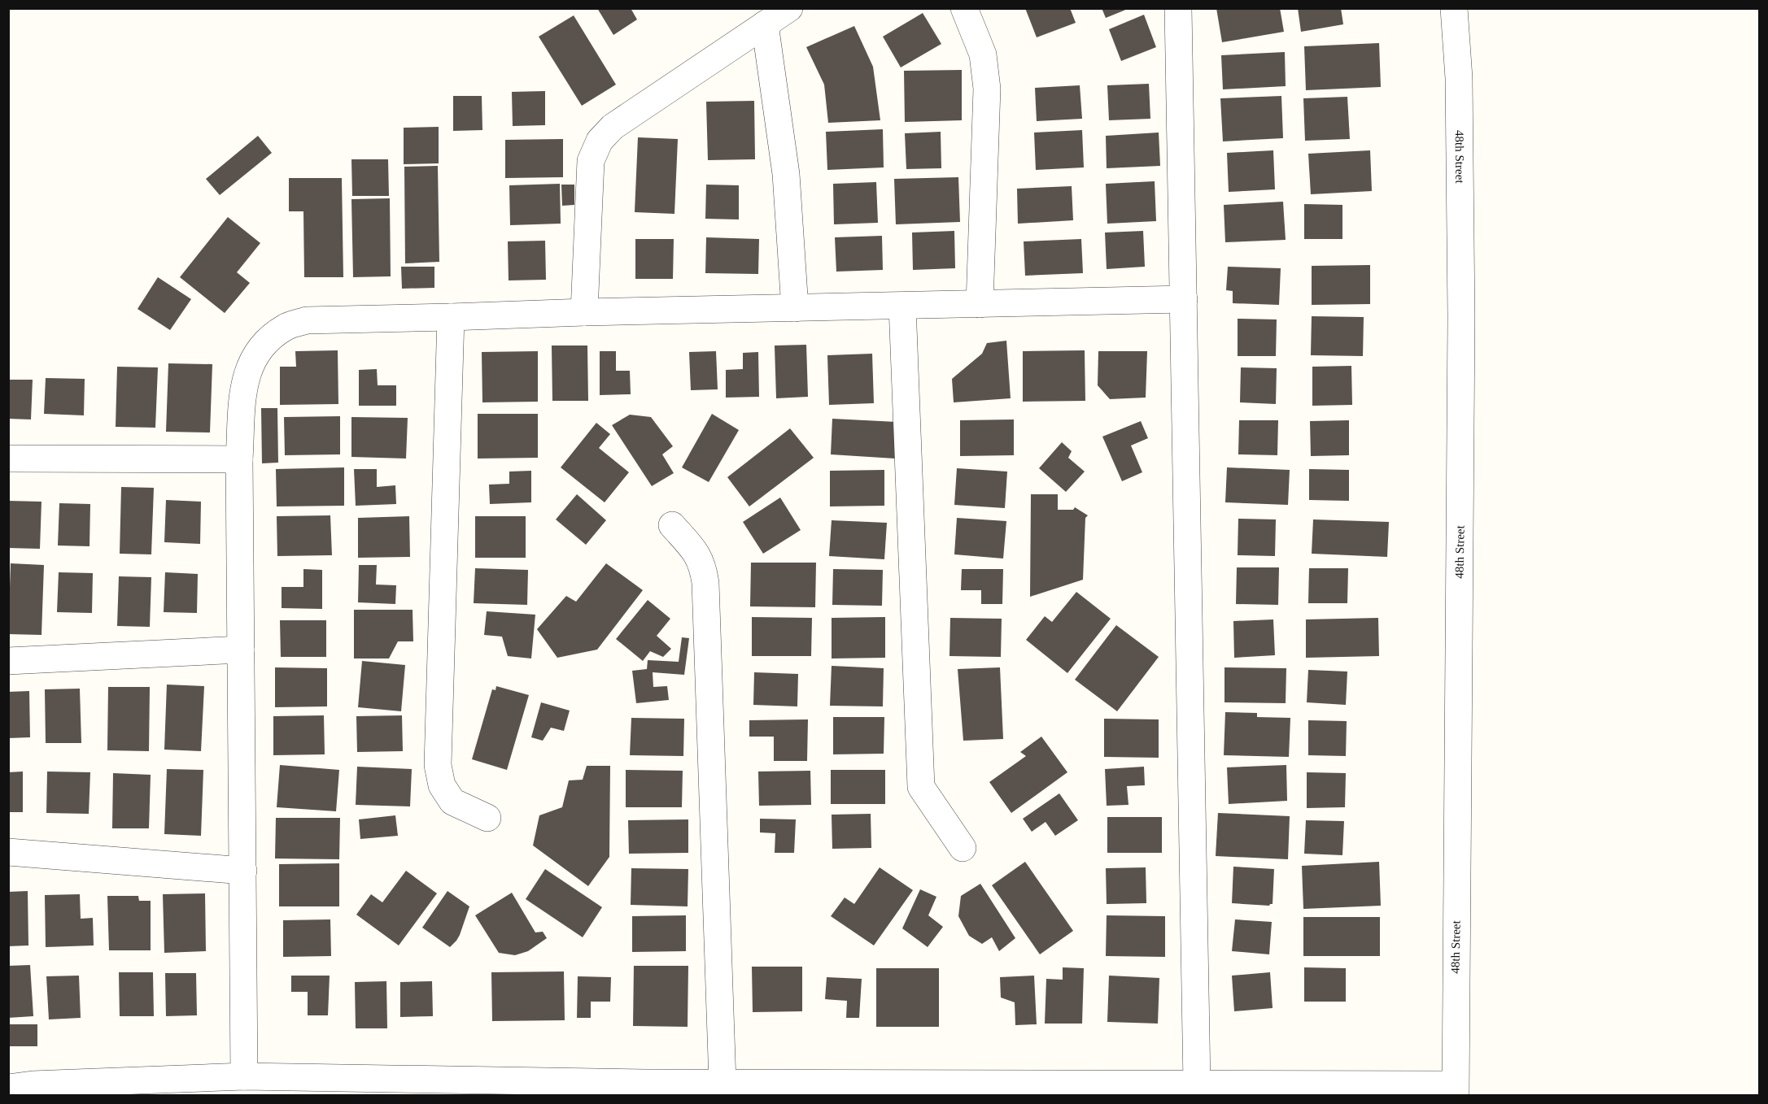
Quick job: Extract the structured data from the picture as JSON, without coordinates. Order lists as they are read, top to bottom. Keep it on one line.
{"streets":{"street":["48th Street"]}}
